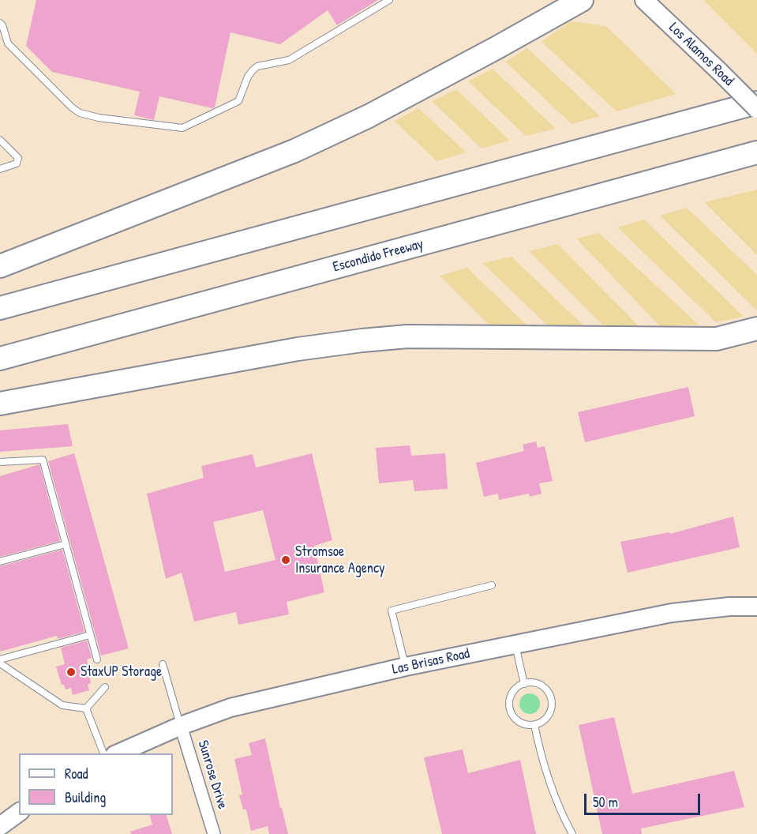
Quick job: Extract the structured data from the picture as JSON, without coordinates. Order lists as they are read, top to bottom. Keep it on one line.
{"streets":{"highway":["Escondido Freeway"],"street":["Los Alamos Road","Las Brisas Road","Sunrose Drive"]},"crossings":[["Las Brisas Road","Sunrose Drive"]],"places":["Stromsoe Insurance Agency","StaxUP Storage"],"legend":["Road","Building"],"scale_bar":"50 m"}
